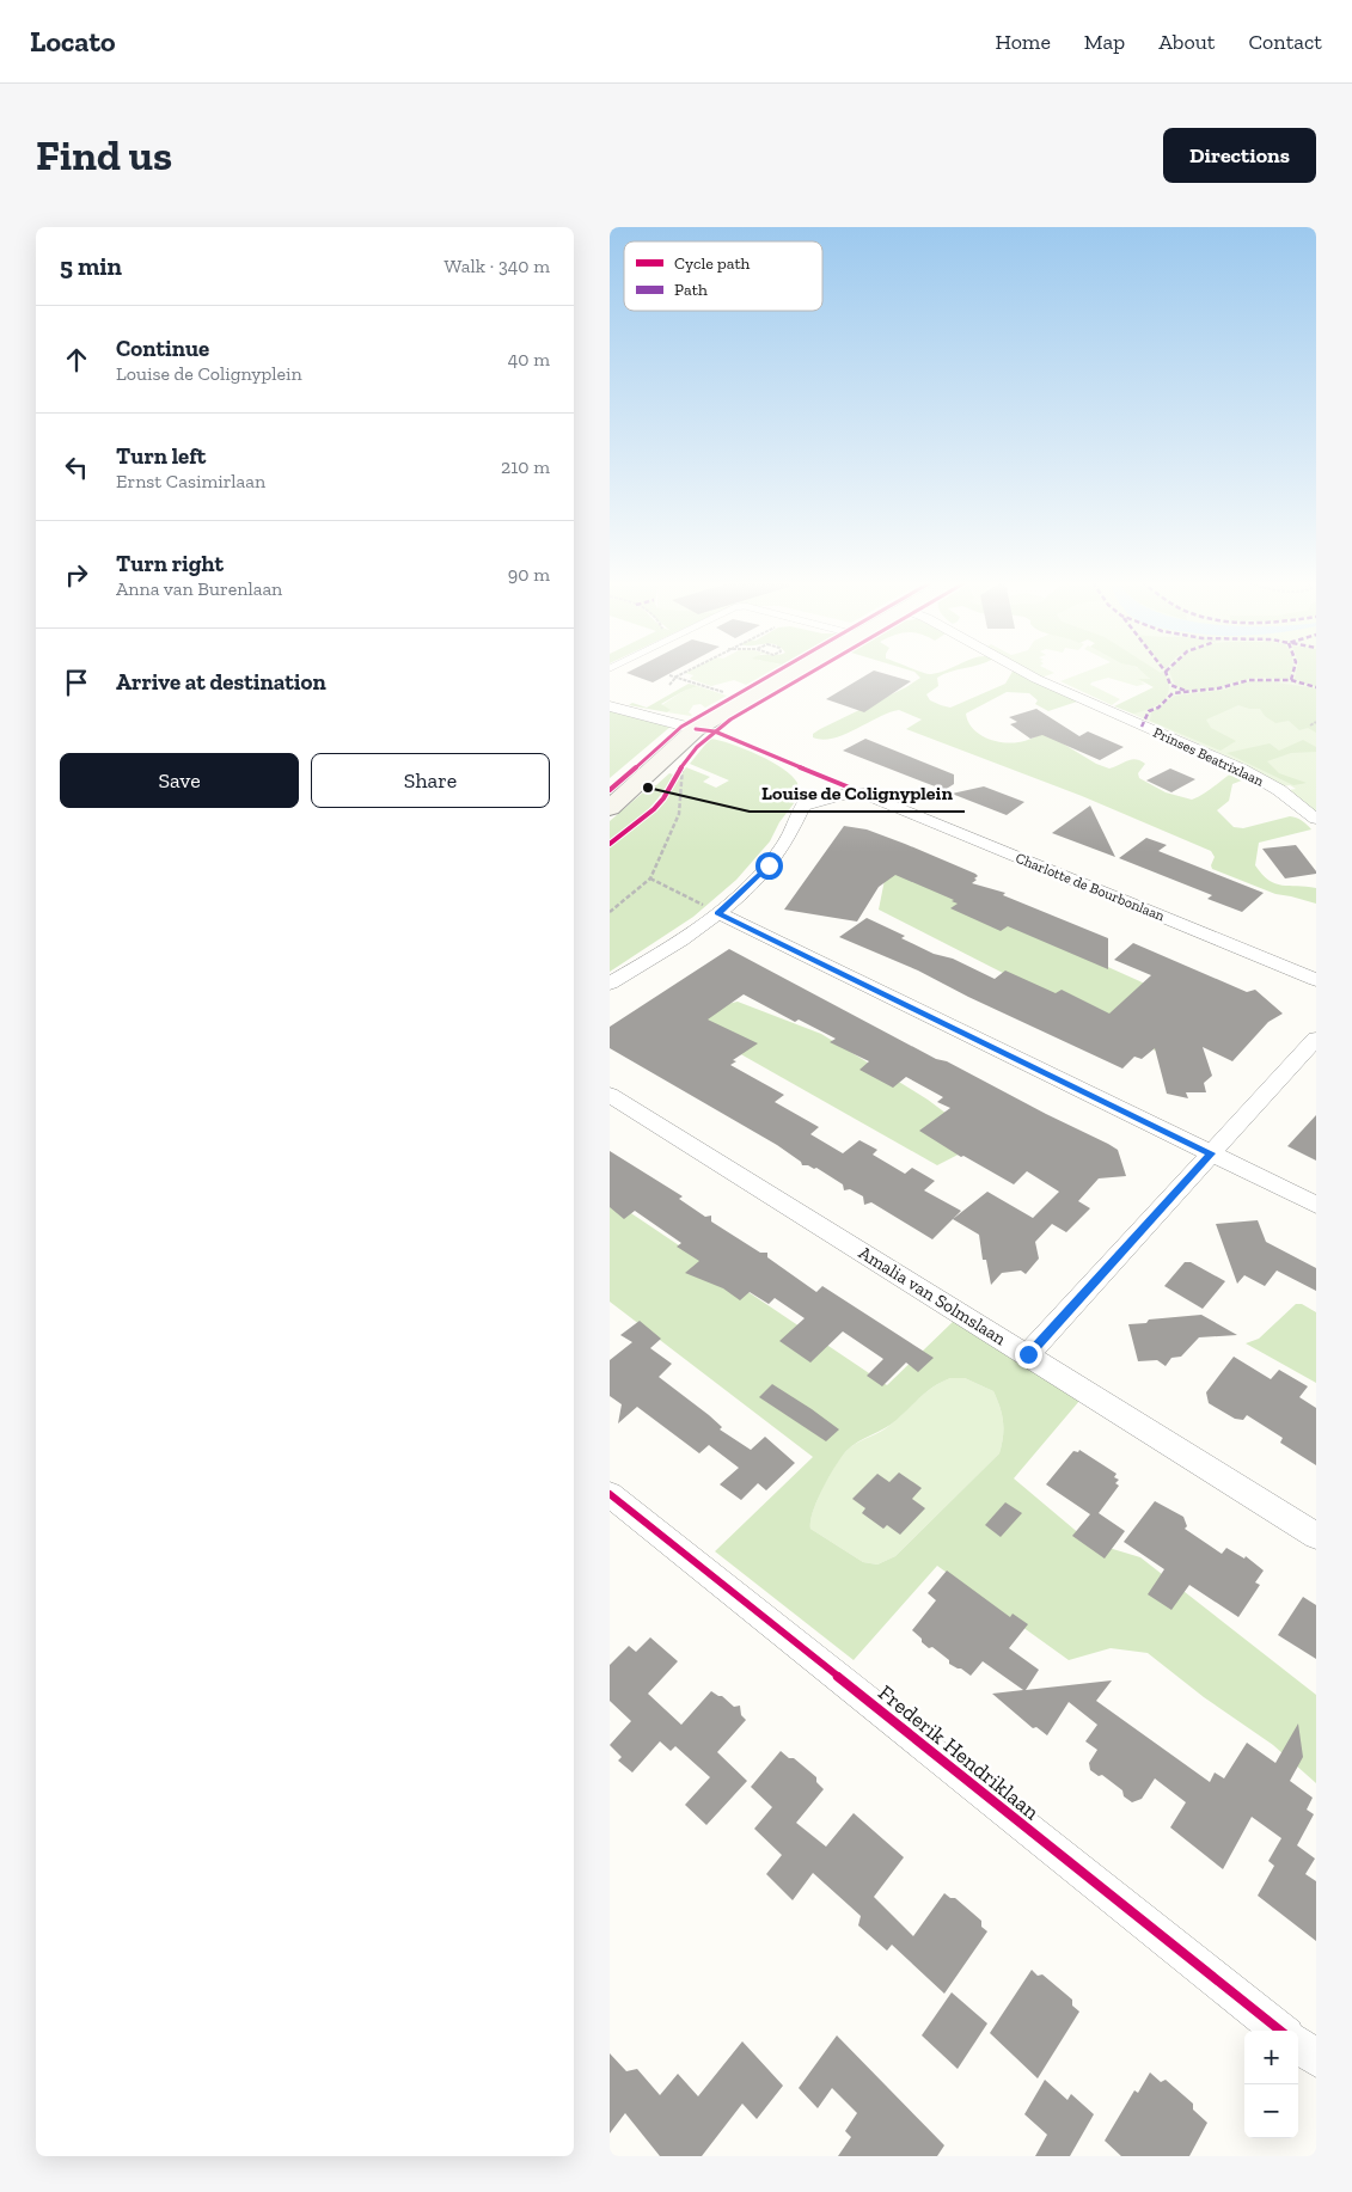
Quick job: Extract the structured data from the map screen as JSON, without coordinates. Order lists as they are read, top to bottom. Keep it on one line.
{"streets":{"street":["Prinses Beatrixlaan","Charlotte de Bourbonlaan","Amalia van Solmslaan","Frederik Hendriklaan"]},"places":["Louise de Colignyplein"],"legend":["Cycle path","Path"],"page":{"header":"Locato","nav":["Home","Map","About","Contact"],"buttons":["Directions",["Save","Share"]],"title":"Find us","heading":["5 min","Walk · 340 m"],"list":[["Continue","Louise de Colignyplein","40 m"],["Turn left","Ernst Casimirlaan","210 m"],["Turn right","Anna van Burenlaan","90 m"],"Arrive at destination"],"map_buttons":["+","−"]}}
